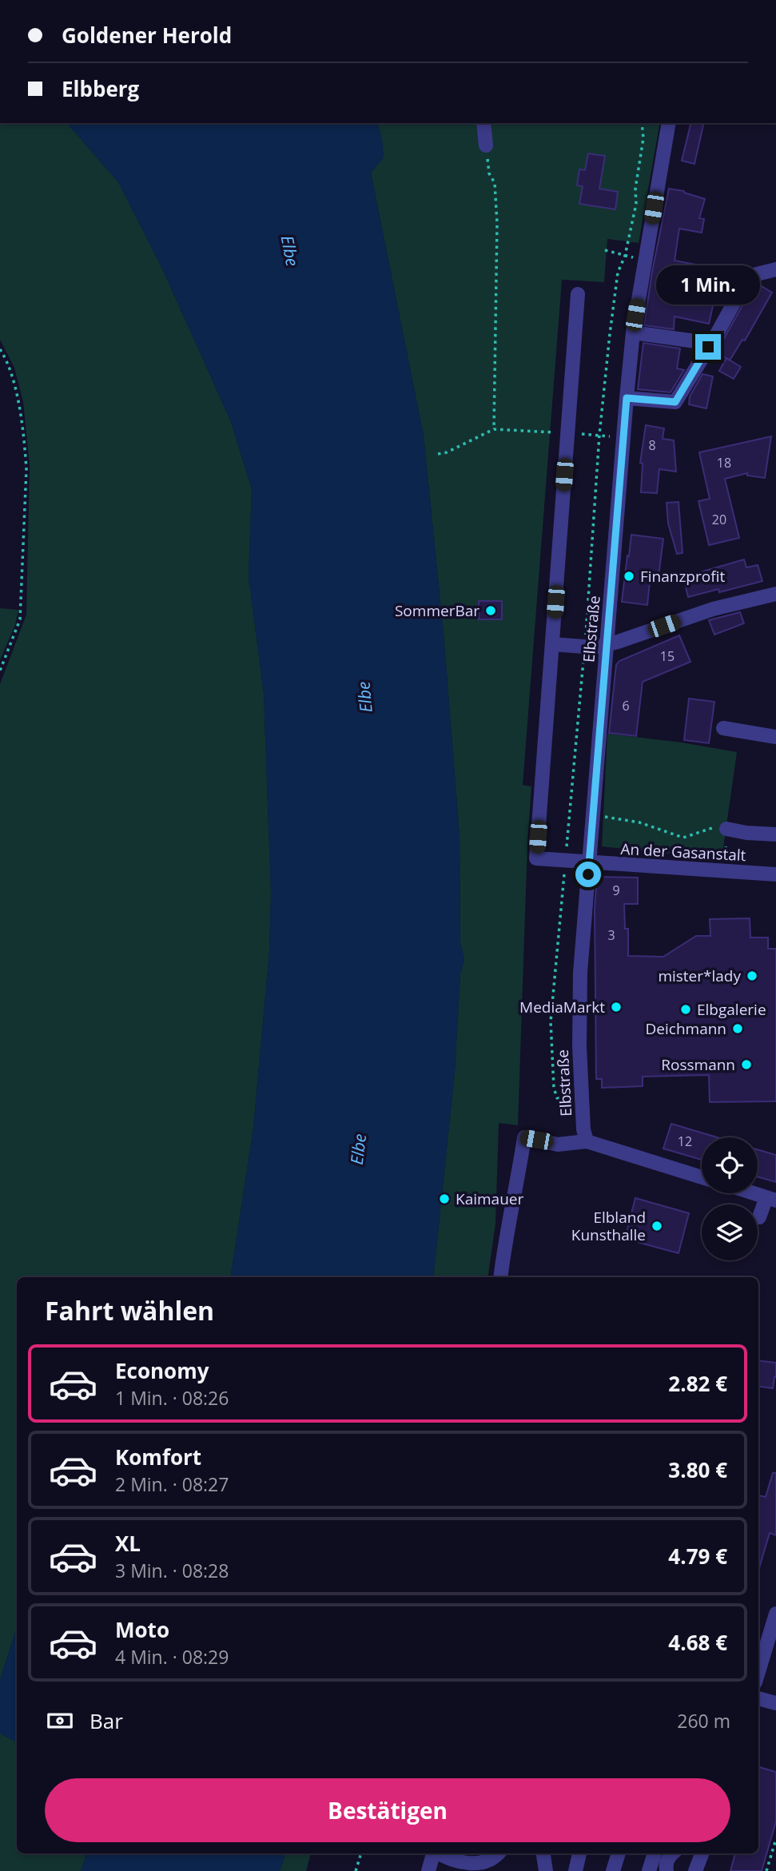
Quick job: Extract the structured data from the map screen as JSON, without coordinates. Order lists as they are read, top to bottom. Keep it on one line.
{"streets":{"street":["Elbstraße","An der Gasanstalt"]},"crossings":[["Elbstraße","An der Gasanstalt"]],"water":["Elbe"],"places":["Finanzprofit","SommerBar","mister*lady","MediaMarkt","Elbgalerie","Deichmann","Rossmann","Kaimauer","Elbland Kunsthalle"],"house_numbers":["8","18","20","15","6","9","3","12"],"page":{"banner":["Goldener Herold","Elbberg"],"bubble":"1 Min.","heading":"Fahrt wählen","list":[{"name":"Economy","note":"1 Min. · 08:26","value":"2.82 €"},{"name":"Komfort","note":"2 Min. · 08:27","value":"3.80 €"},{"name":"XL","note":"3 Min. · 08:28","value":"4.79 €"},{"name":"Moto","note":"4 Min. · 08:29","value":"4.68 €"}],"pay":["Bar","260 m"],"buttons":"Bestätigen"}}
